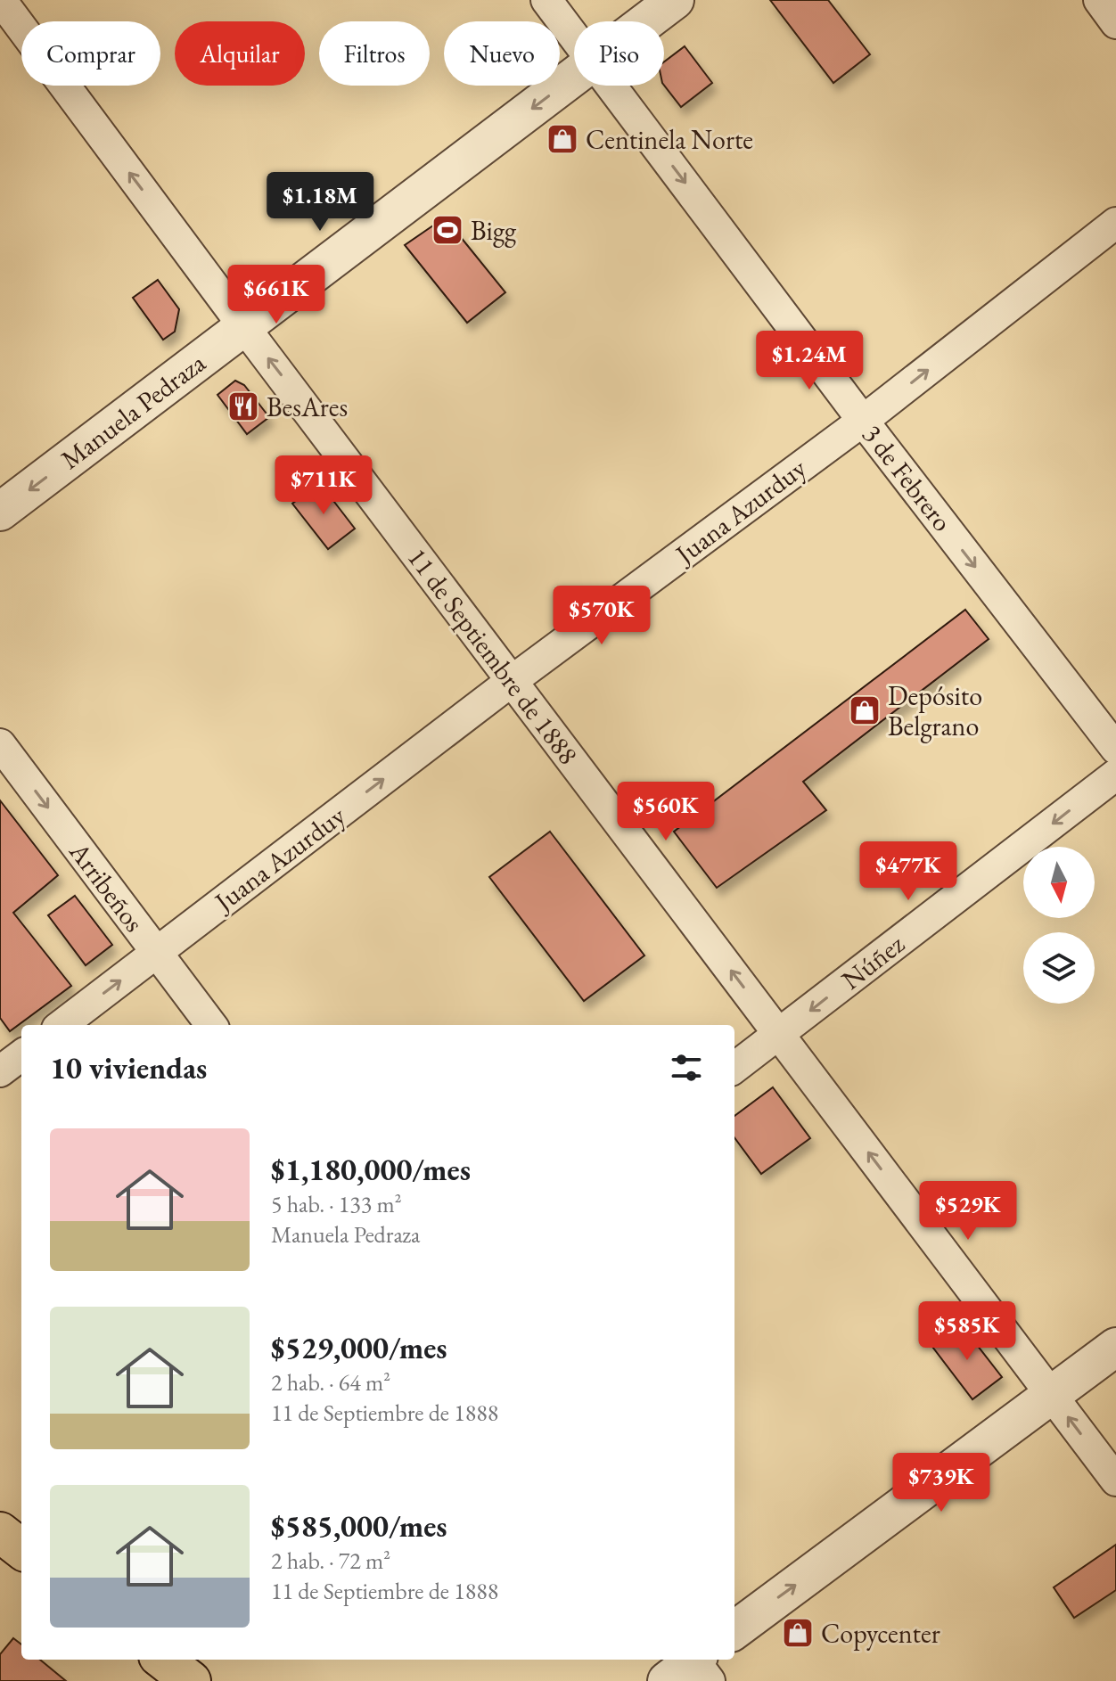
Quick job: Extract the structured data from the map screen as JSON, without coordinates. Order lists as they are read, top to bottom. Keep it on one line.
{"streets":{"street":["Manuela Pedraza","3 de Febrero","Juana Azurduy","11 de Septiembre de 1888","Arribeños","Núñez"]},"crossings":[["Manuela Pedraza","11 de Septiembre de 1888"],["3 de Febrero","Juana Azurduy"],["Juana Azurduy","11 de Septiembre de 1888"],["Juana Azurduy","Arribeños"],["11 de Septiembre de 1888","Núñez"]],"one_way":["Manuela Pedraza","3 de Febrero","Juana Azurduy","11 de Septiembre de 1888","Arribeños","Núñez"],"places":{"shop":["Centinela Norte","Depósito Belgrano","Copycenter"],"sports":["Bigg"],"restaurant":["BesAres"]},"north":"bottom","page":{"chip":["Comprar","Alquilar","Filtros","Nuevo","Piso"],"price":["$1.18M","$661K","$1.24M","$711K","$570K","$560K","$477K","$529K","$585K","$739K"],"heading":"10 viviendas","list":[{"name":"$1,180,000/mes","note":"5 hab. · 133 m² · Manuela Pedraza"},{"name":"$529,000/mes","note":"2 hab. · 64 m² · 11 de Septiembre de 1888"},{"name":"$585,000/mes","note":"2 hab. · 72 m² · 11 de Septiembre de 1888"}]}}
